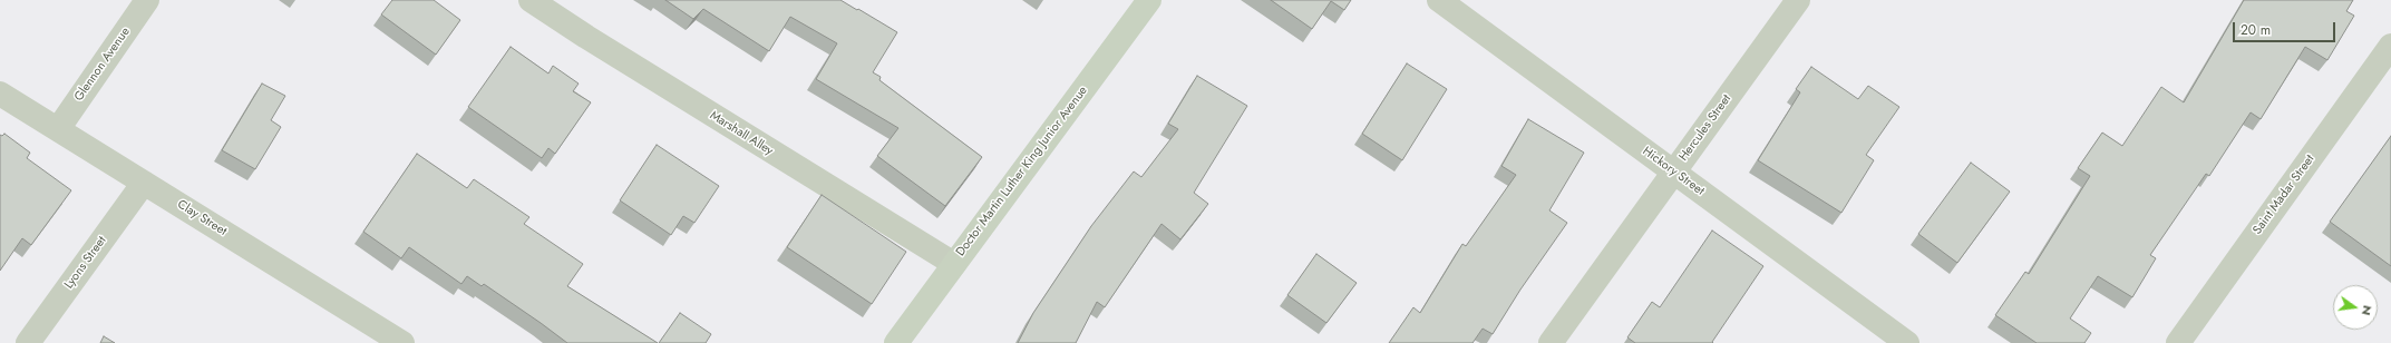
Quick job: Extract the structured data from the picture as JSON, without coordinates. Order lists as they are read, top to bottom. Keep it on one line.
{"streets":{"main road":["Doctor Martin Luther King Junior Avenue"],"street":["Glennon Avenue","Hercules Street","Marshall Alley","Hickory Street","Saint Madar Street","Clay Street","Lyons Street"]},"crossings":[["Glennon Avenue","Clay Street"],["Hercules Street","Hickory Street"],["Marshall Alley","Doctor Martin Luther King Junior Avenue"],["Clay Street","Lyons Street"]],"scale_bar":"20 m","north":"right"}
